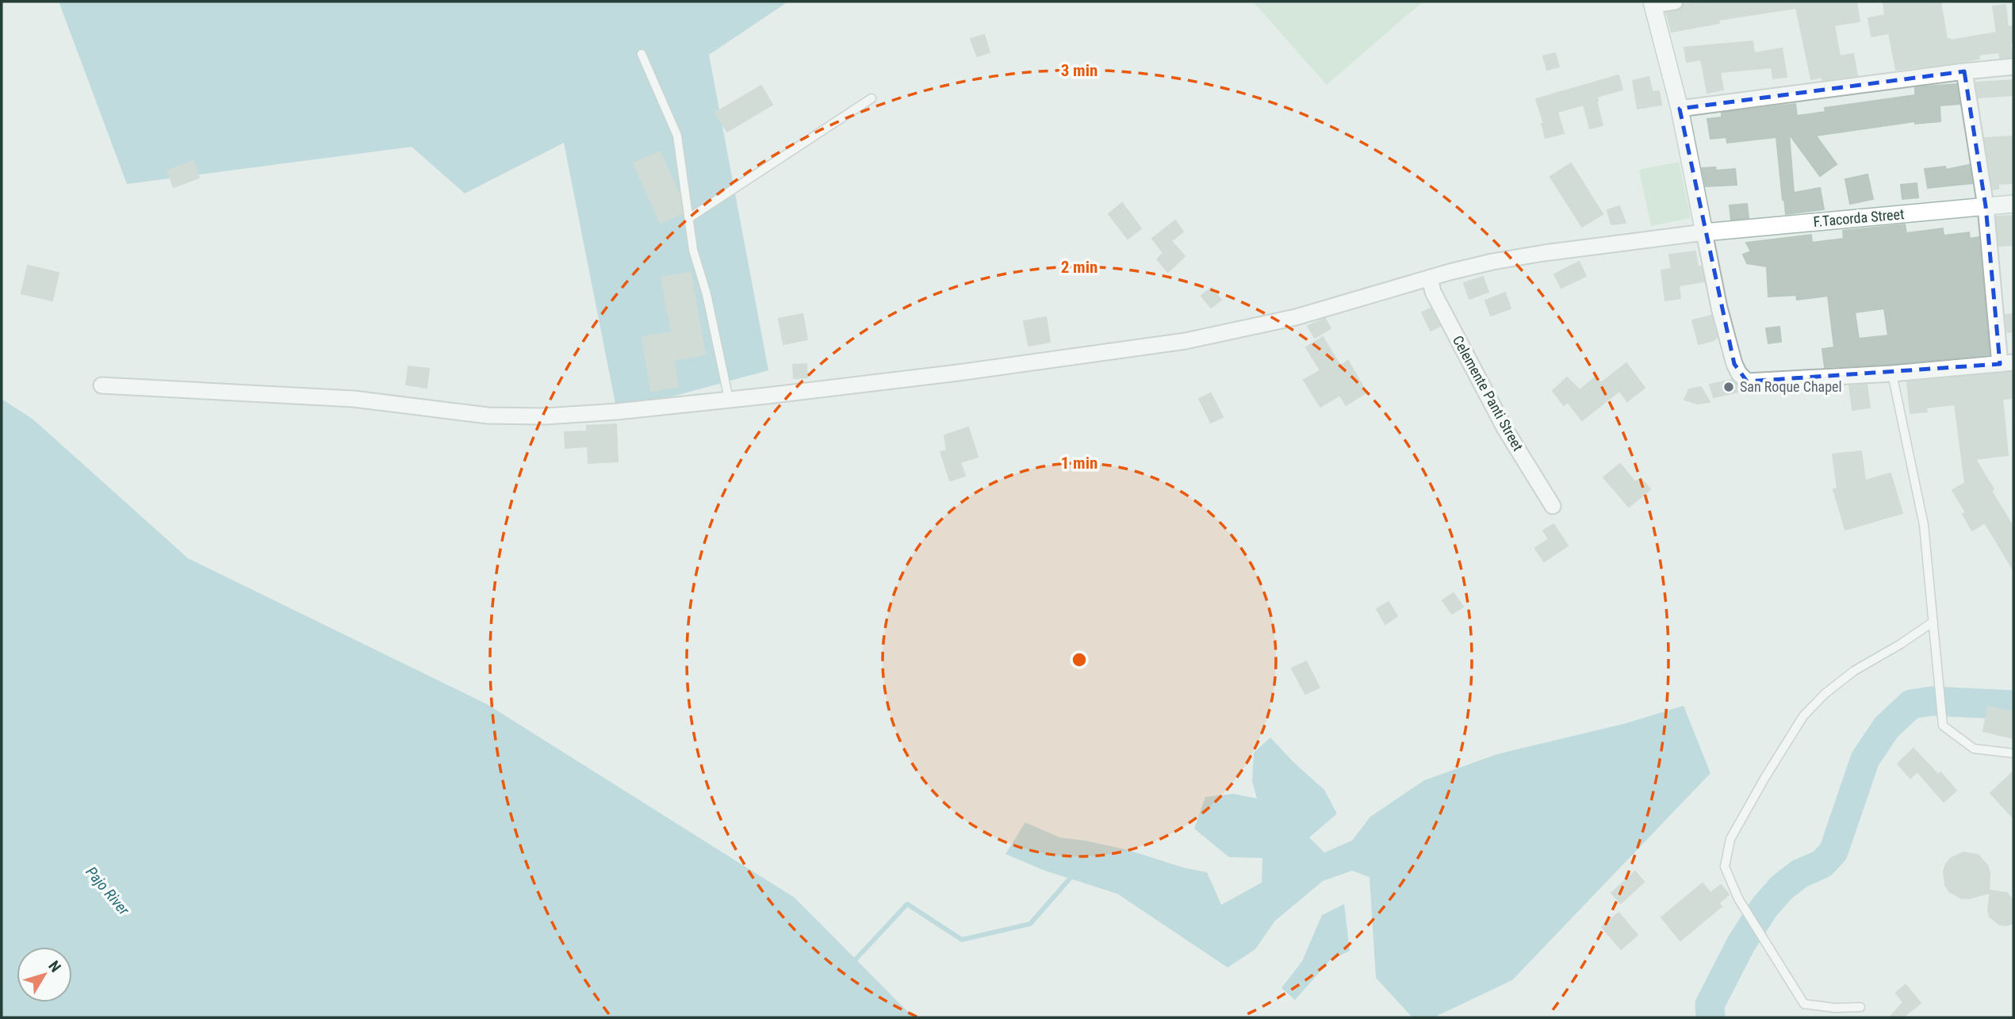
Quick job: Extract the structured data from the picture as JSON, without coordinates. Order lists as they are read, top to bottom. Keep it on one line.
{"streets":{"street":["F.Tacorda Street","Celemente Panti Street"]},"water":["Pajo River"],"places":["San Roque Chapel"],"north":"top right","rings":["3 min","2 min","1 min"]}
